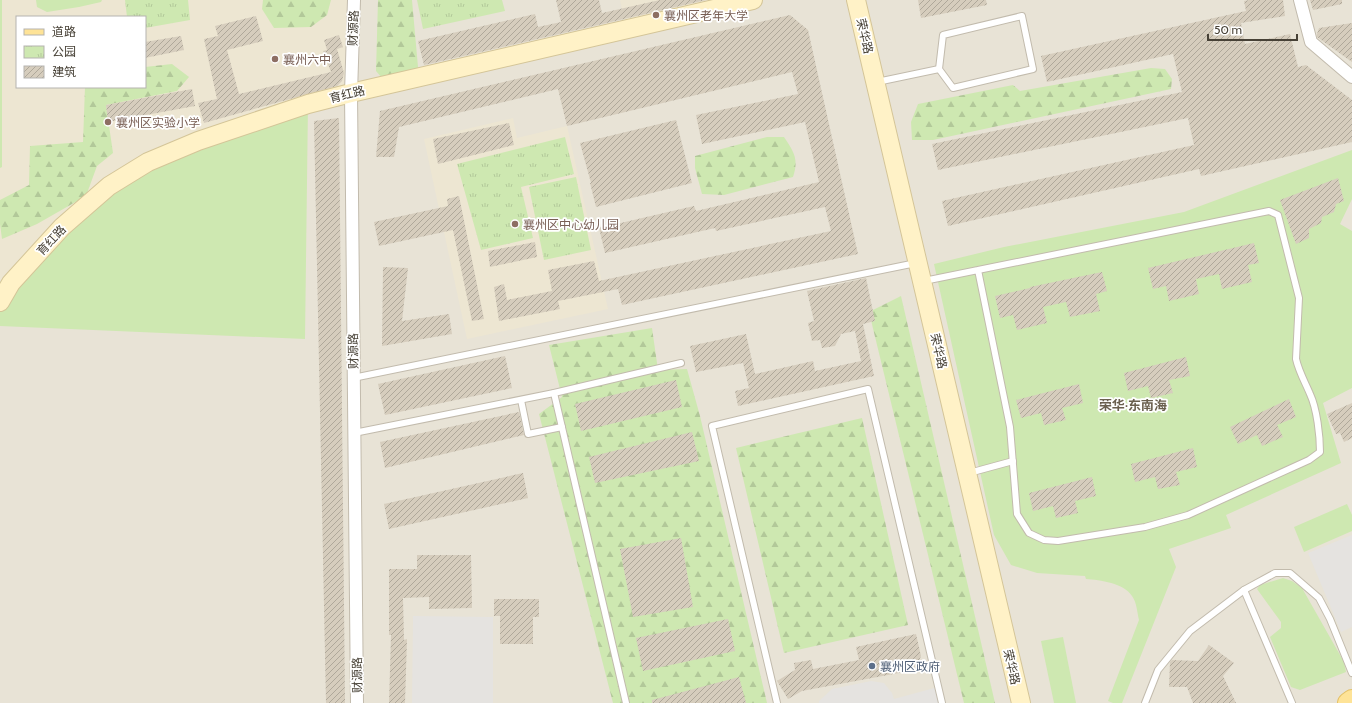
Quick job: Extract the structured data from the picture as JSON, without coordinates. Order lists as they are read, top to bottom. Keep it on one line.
{"streets":{"street":["财源路","荣华路","育红路"]},"crossings":[["财源路","育红路"]],"districts":["荣华·东南海"],"places":["襄州区老年大学","襄州六中","襄州区实验小学","襄州区中心幼儿园","襄州区政府"],"legend":["道路","公园","建筑"],"scale_bar":"50 m"}
